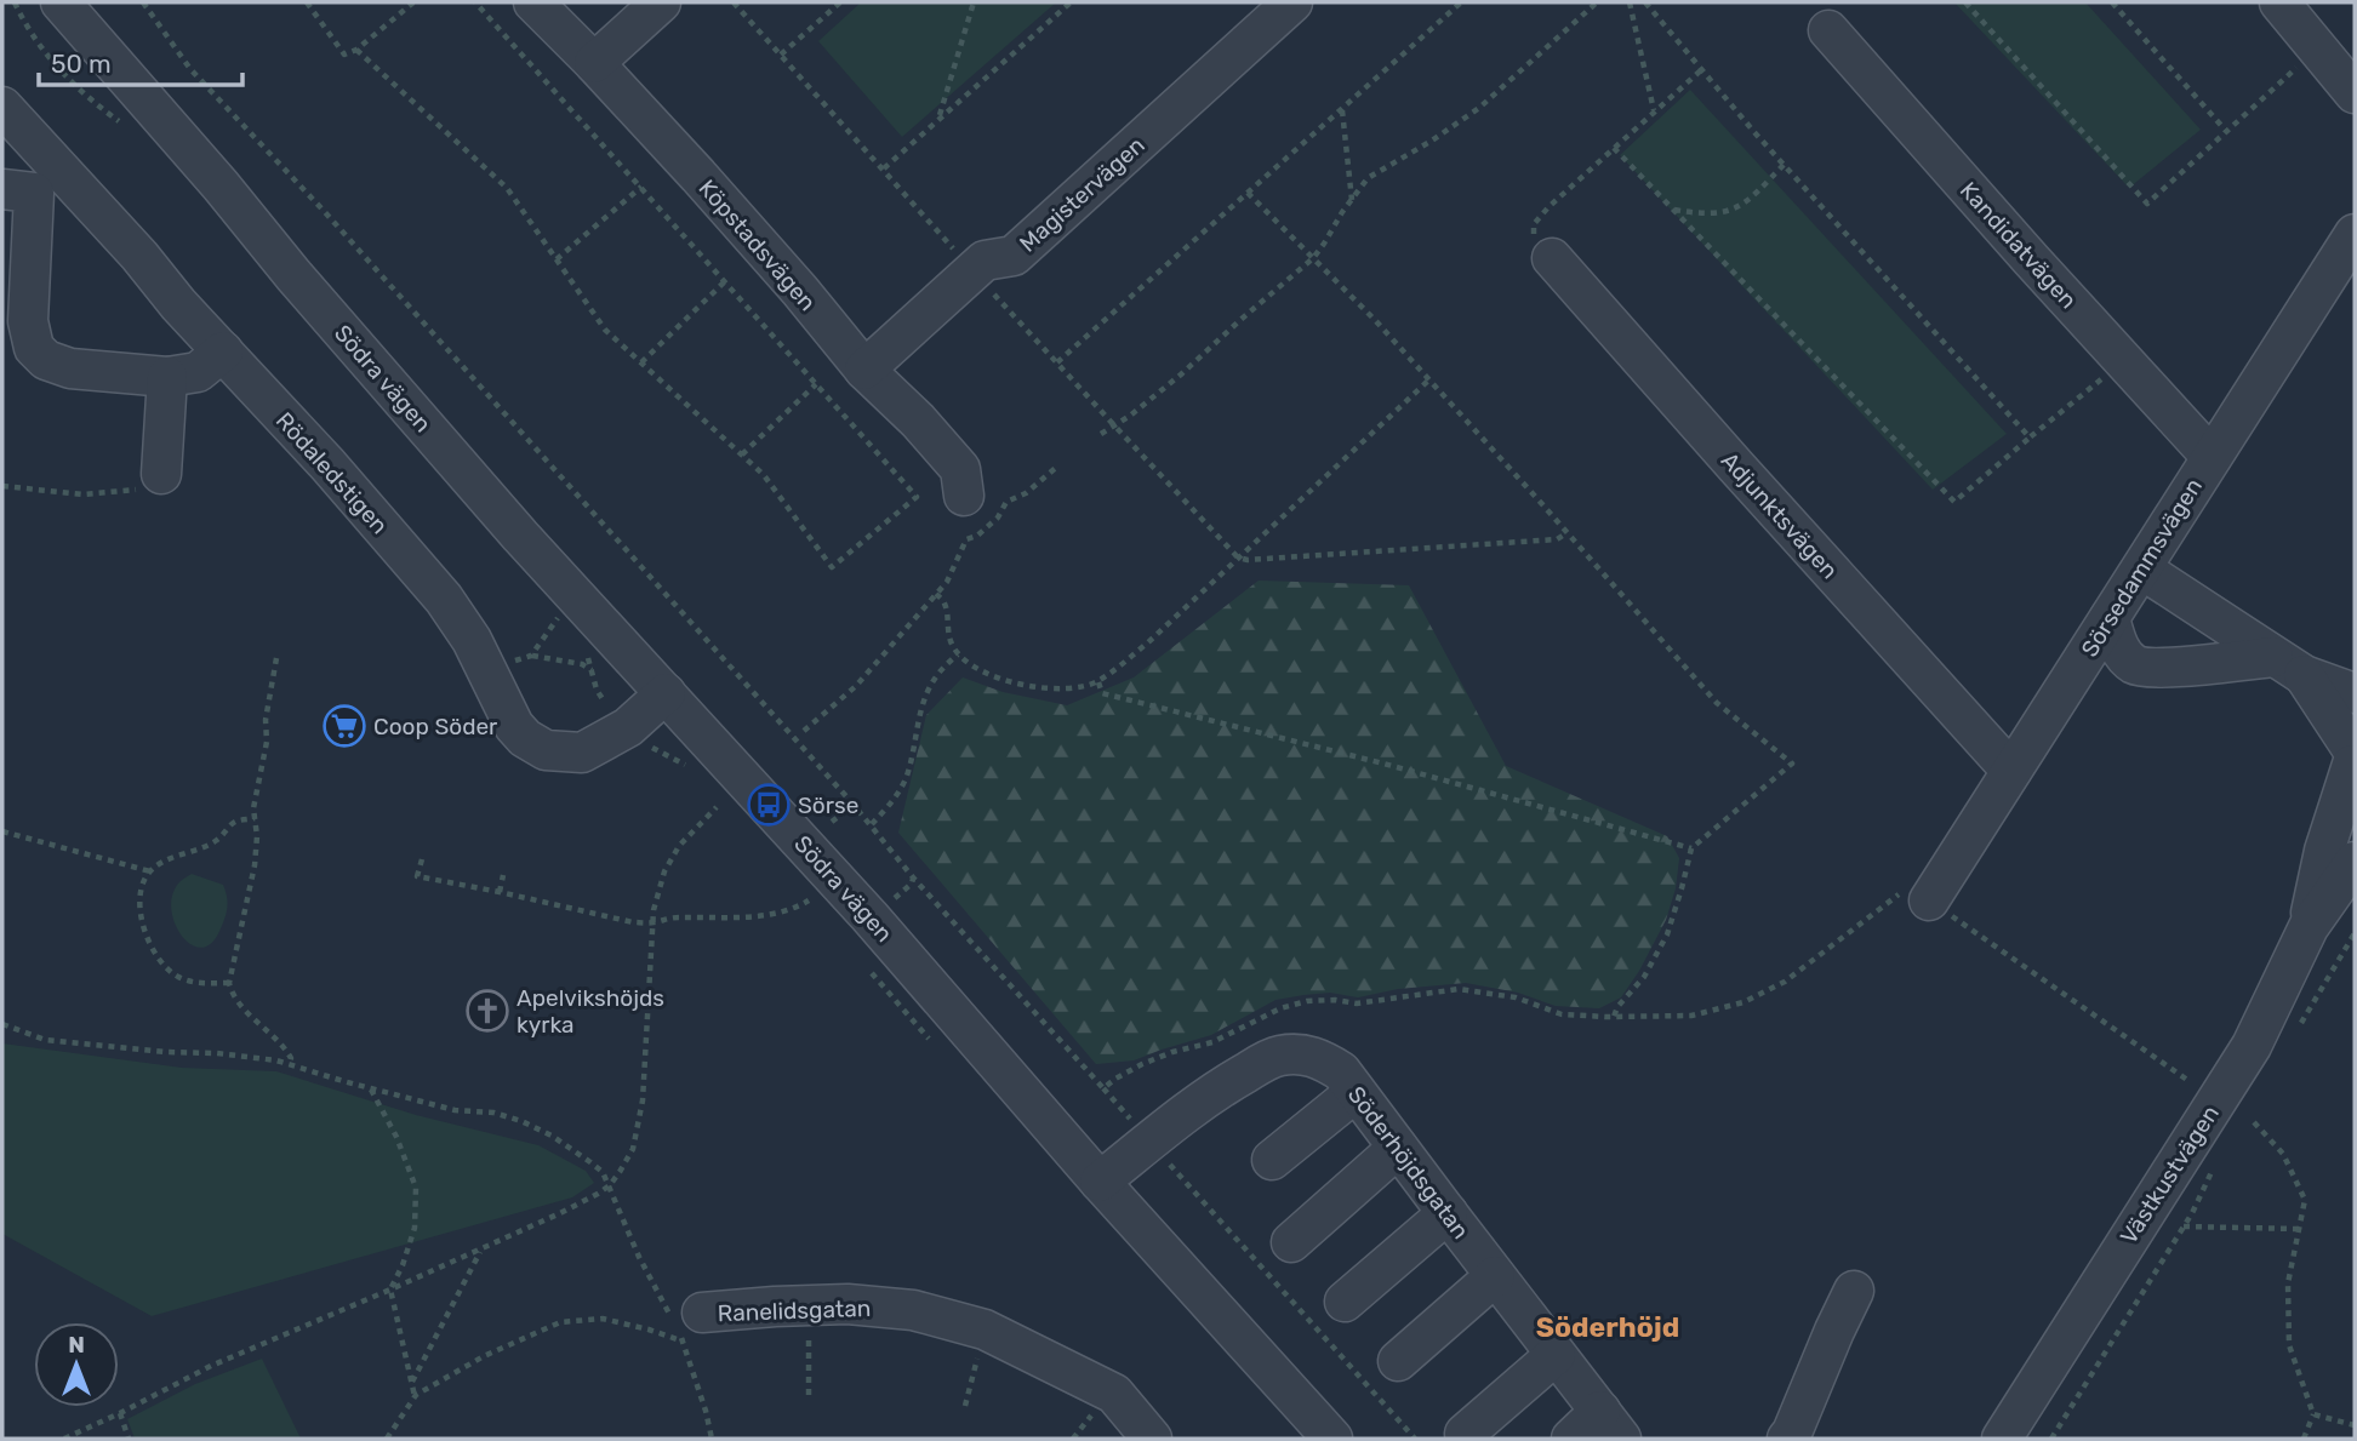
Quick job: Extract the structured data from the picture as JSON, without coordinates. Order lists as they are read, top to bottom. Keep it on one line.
{"streets":{"street":["Magistervägen","Köpstadsvägen","Kandidatvägen","Södra vägen","Rödaledstigen","Adjunktsvägen","Sörsedammsvägen","Söderhöjdsgatan","Västkustvägen","Ranelidsgatan"]},"crossings":[["Magistervägen","Köpstadsvägen"],["Kandidatvägen","Sörsedammsvägen"],["Södra vägen","Rödaledstigen"],["Södra vägen","Söderhöjdsgatan"],["Adjunktsvägen","Sörsedammsvägen"]],"districts":["Söderhöjd"],"places":{"supermarket":["Coop Söder"],"bus stop":["Sörse"],"church":["Apelvikshöjds kyrka"]},"scale_bar":"50 m","north":"top"}
